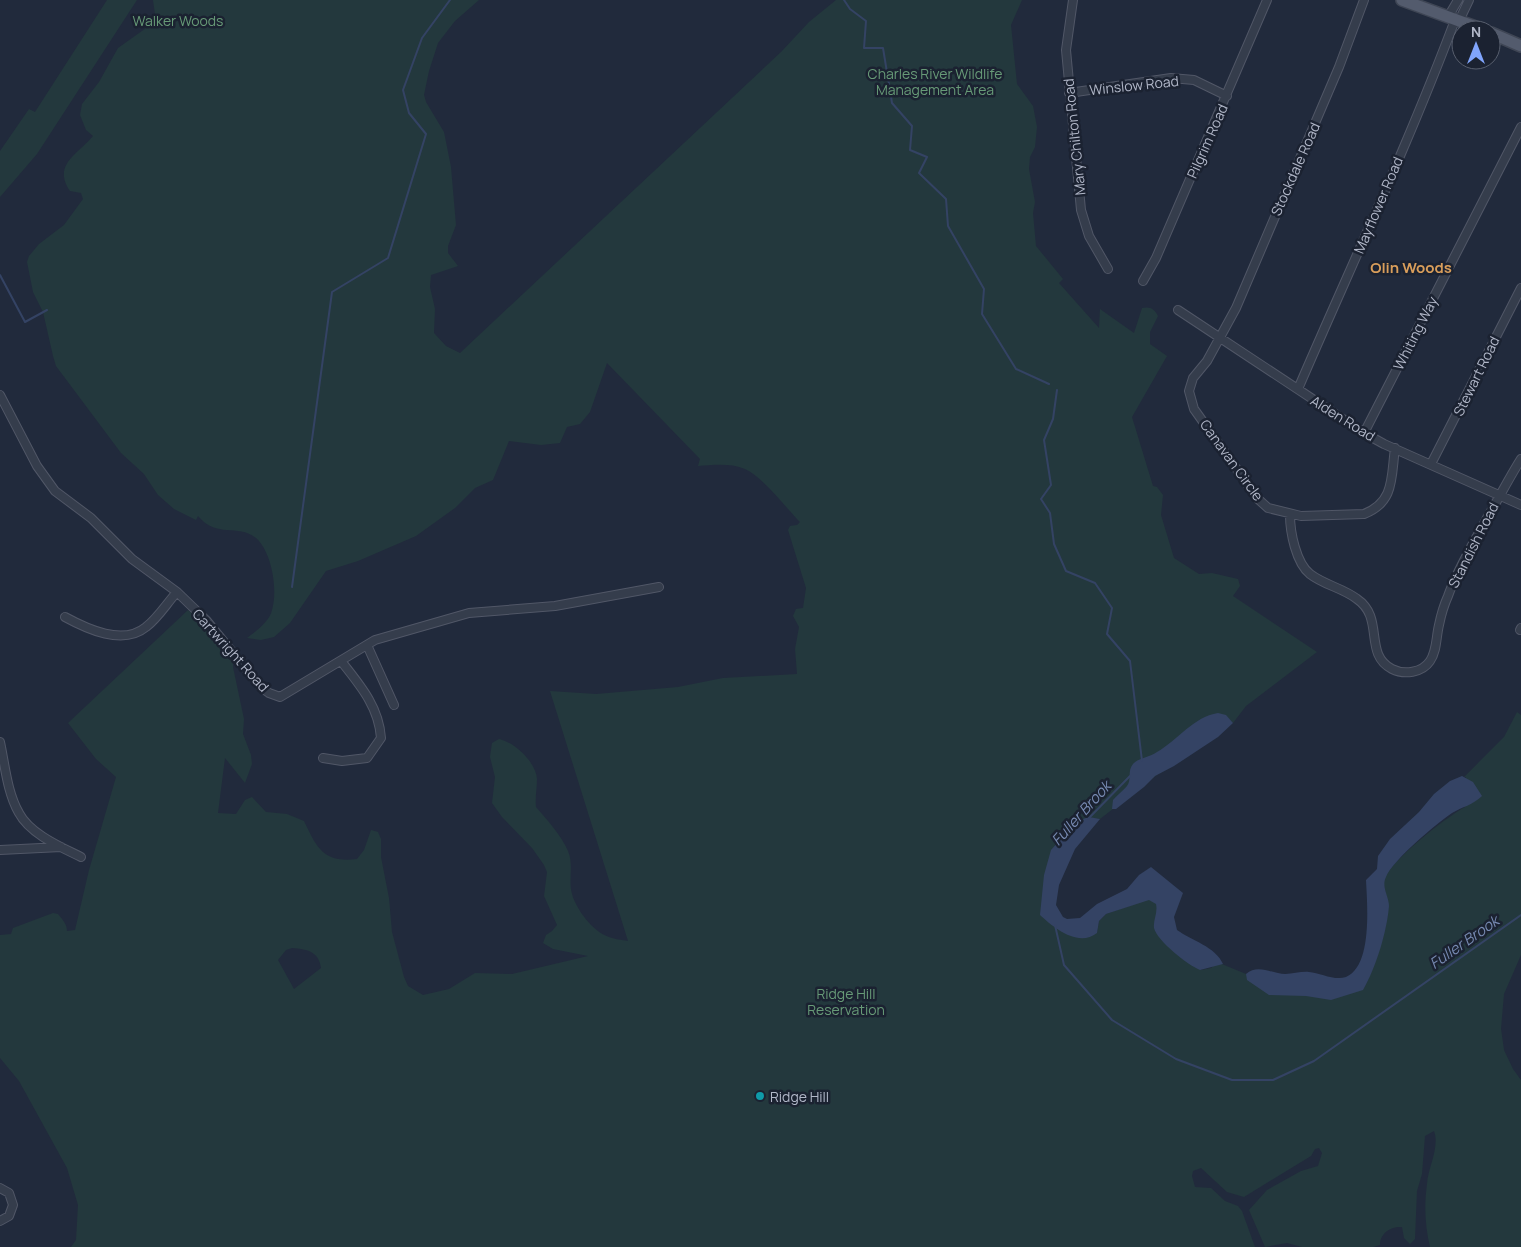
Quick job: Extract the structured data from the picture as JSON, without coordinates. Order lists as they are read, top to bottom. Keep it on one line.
{"streets":{"street":["Winslow Road","Mary Chilton Road","Pilgrim Road","Stockdale Road","Mayflower Road","Whiting Way","Stewart Road","Alden Road","Canavan Circle","Standish Road","Cartwright Road"]},"crossings":[["Winslow Road","Mary Chilton Road"],["Winslow Road","Pilgrim Road"],["Stockdale Road","Alden Road"],["Stockdale Road","Canavan Circle"],["Mayflower Road","Alden Road"],["Whiting Way","Alden Road"],["Stewart Road","Alden Road"],["Alden Road","Canavan Circle"],["Alden Road","Standish Road"],["Canavan Circle","Standish Road"]],"districts":["Olin Woods"],"water":["Fuller Brook"],"parks":["Walker Woods","Charles River Wildlife Management Area","Ridge Hill Reservation"],"places":["Ridge Hill"],"north":"top"}
